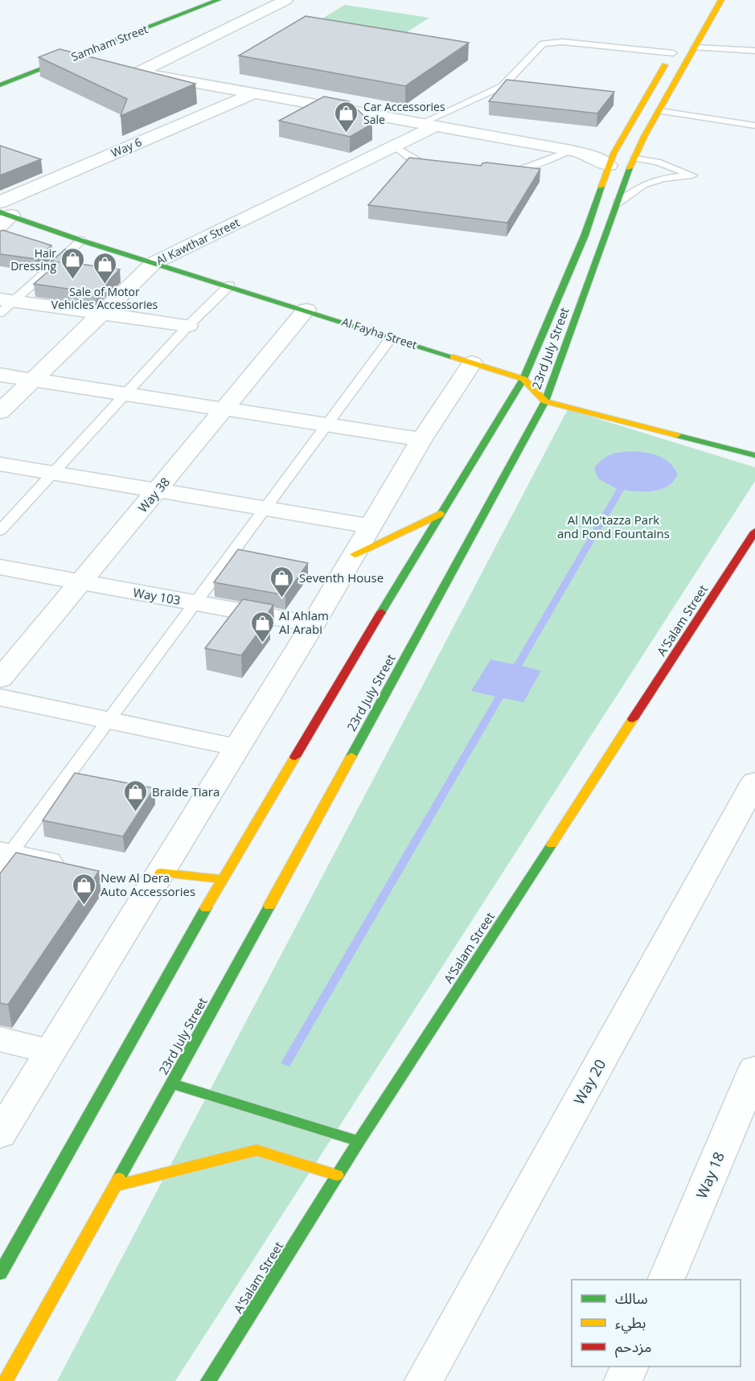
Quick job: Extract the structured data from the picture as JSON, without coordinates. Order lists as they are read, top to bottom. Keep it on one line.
{"streets":{"main road":["Samham Street","Al Fayha Street","23rd July Street","A'Salam Street"],"street":["Way 6","Al Kawthar Street","Way 38","Way 103","Way 20","Way 18"]},"crossings":[["Al Kawthar Street","Al Fayha Street"],["Al Fayha Street","23rd July Street"],["Al Fayha Street","Way 38"],["Way 38","Way 103"]],"parks":["Al Mo'tazza Park and Pond Fountains"],"places":{"shop":["Car Accessories Sale","Hair Dressing","Sale of Motor Vehicles Accessories","Seventh House","Al Ahlam Al Arabi","Braide Tiara","New Al Dera Auto Accessories"]},"legend":["سالك","بطيء","مزدحم"]}
